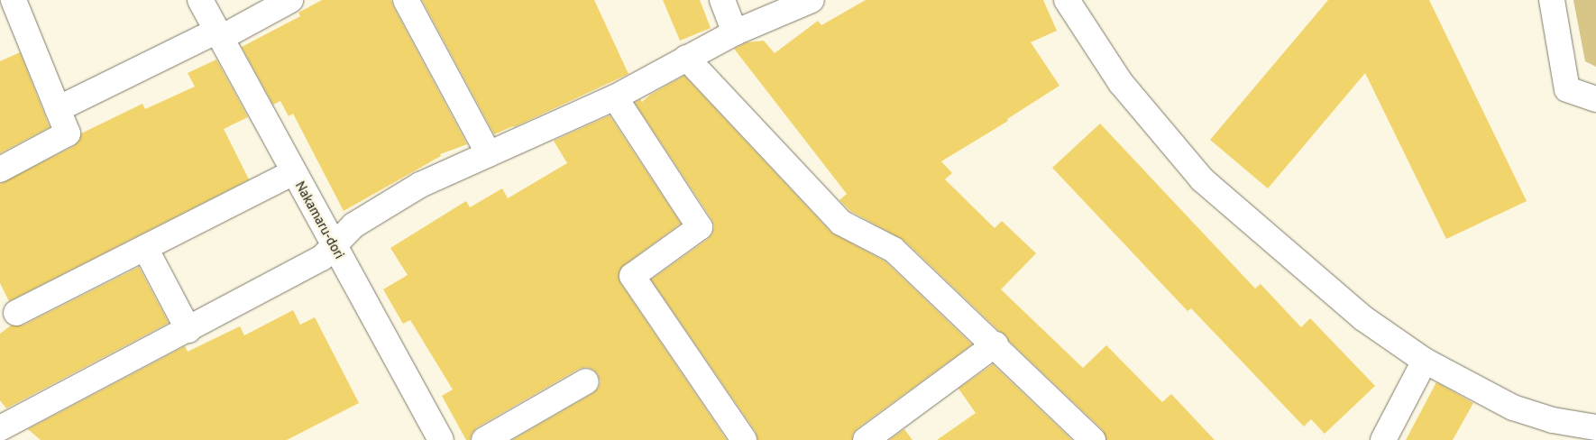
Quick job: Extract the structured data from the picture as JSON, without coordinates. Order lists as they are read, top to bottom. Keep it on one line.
{"streets":{"street":["Nakamaru-dori"]}}
